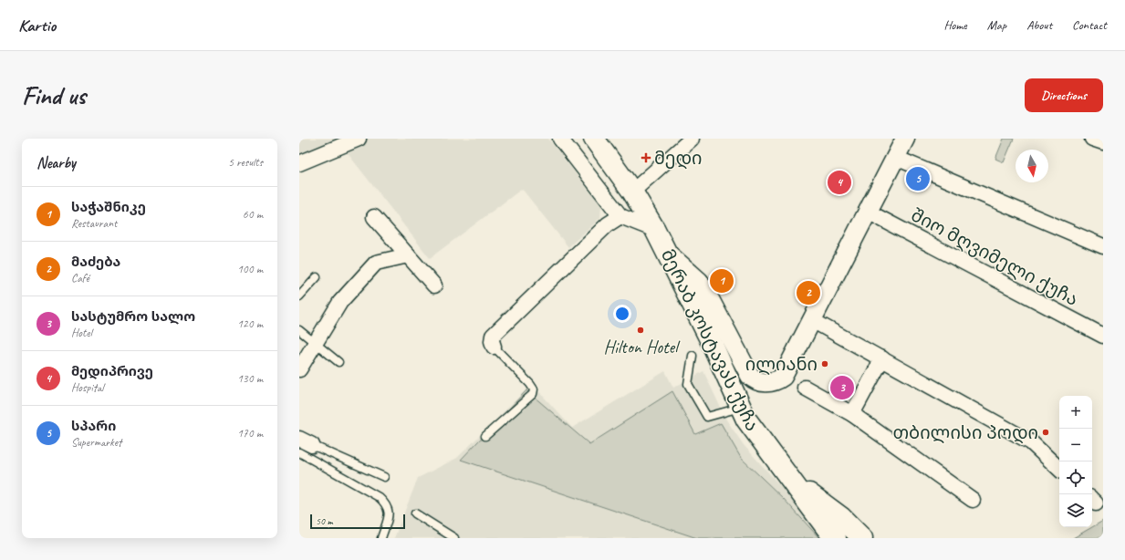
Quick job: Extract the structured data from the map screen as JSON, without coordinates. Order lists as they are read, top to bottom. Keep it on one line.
{"streets":{"main road":["მერაბ კოსტავას ქუჩა"],"street":["შიო მღვიმელი ქუჩა"]},"places":{"health":["მედი"],"other":["Hilton Hotel","ილიანი","თბილისი პოდი"]},"scale_bar":"50 m","north":"bottom","page":{"header":"Kartio","nav":["Home","Map","About","Contact"],"buttons":"Directions","title":"Find us","heading":["Nearby","5 results"],"pins":["5","4","1","2","3"],"list":[{"mark":"1","name":"საჭაშნიკე","note":"Restaurant","value":"60 m"},{"mark":"2","name":"მაძება","note":"Café","value":"100 m"},{"mark":"3","name":"სასტუმრო სალო","note":"Hotel","value":"120 m"},{"mark":"4","name":"მედიპრივე","note":"Hospital","value":"130 m"},{"mark":"5","name":"სპარი","note":"Supermarket","value":"170 m"}],"map_buttons":["+","−"],"scale":"50 m"}}
